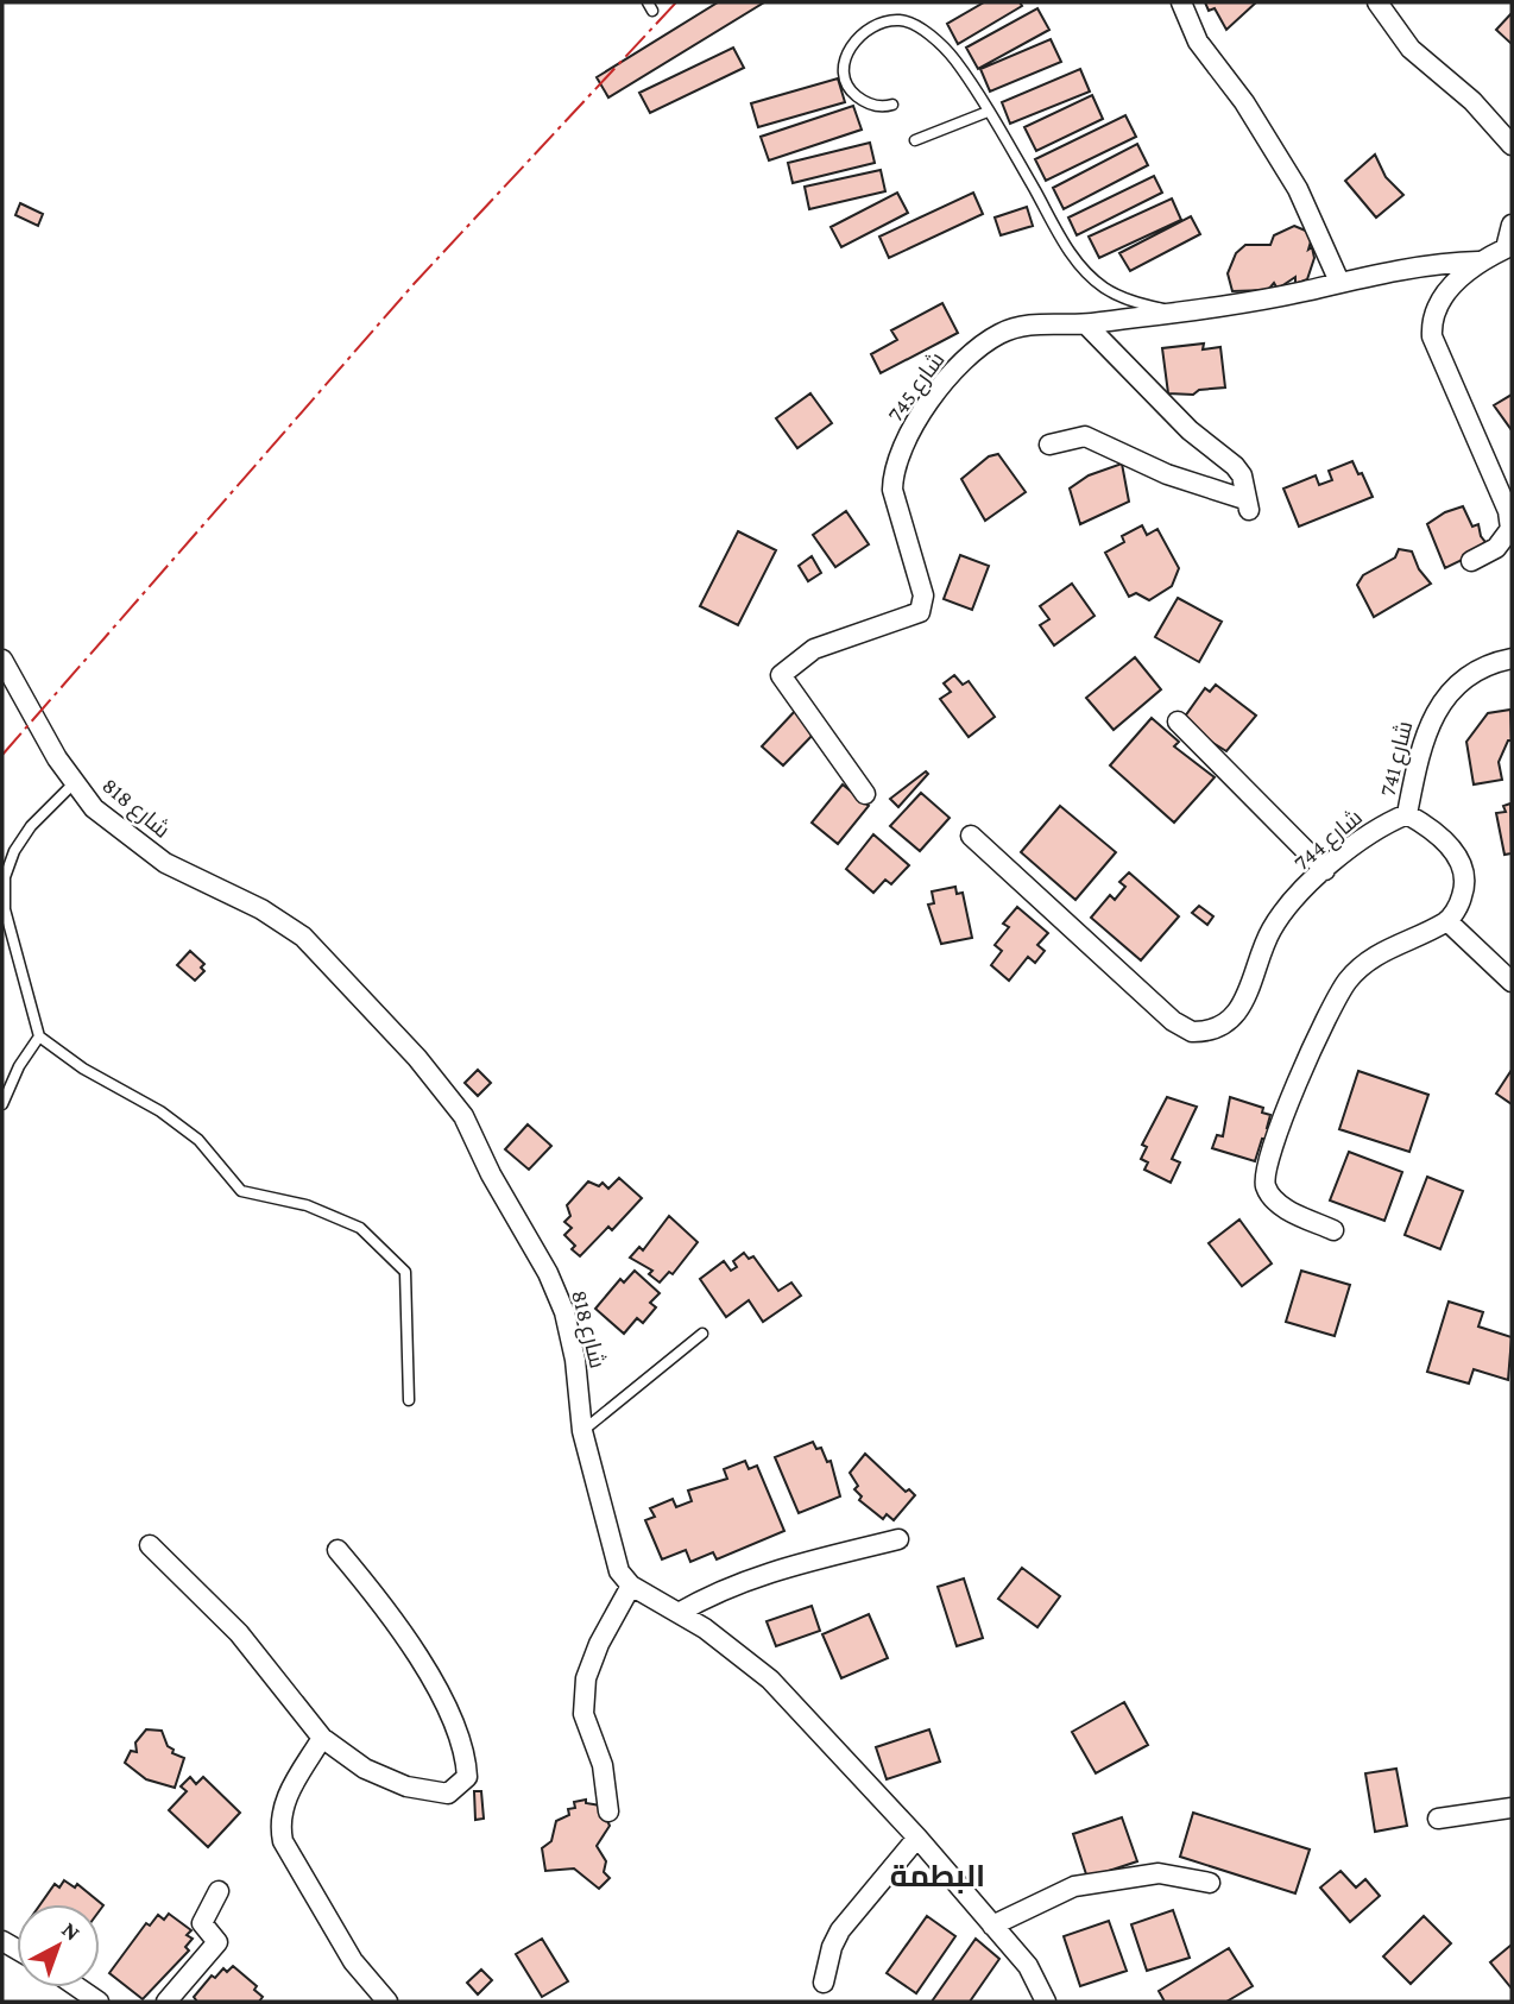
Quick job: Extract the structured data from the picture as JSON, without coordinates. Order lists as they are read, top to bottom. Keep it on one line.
{"streets":{"street":["شارع 745","شارع 741","شارع 818","شارع 744"]},"crossings":[["شارع 741","شارع 744"]],"districts":["البطمة"],"north":"top right"}
